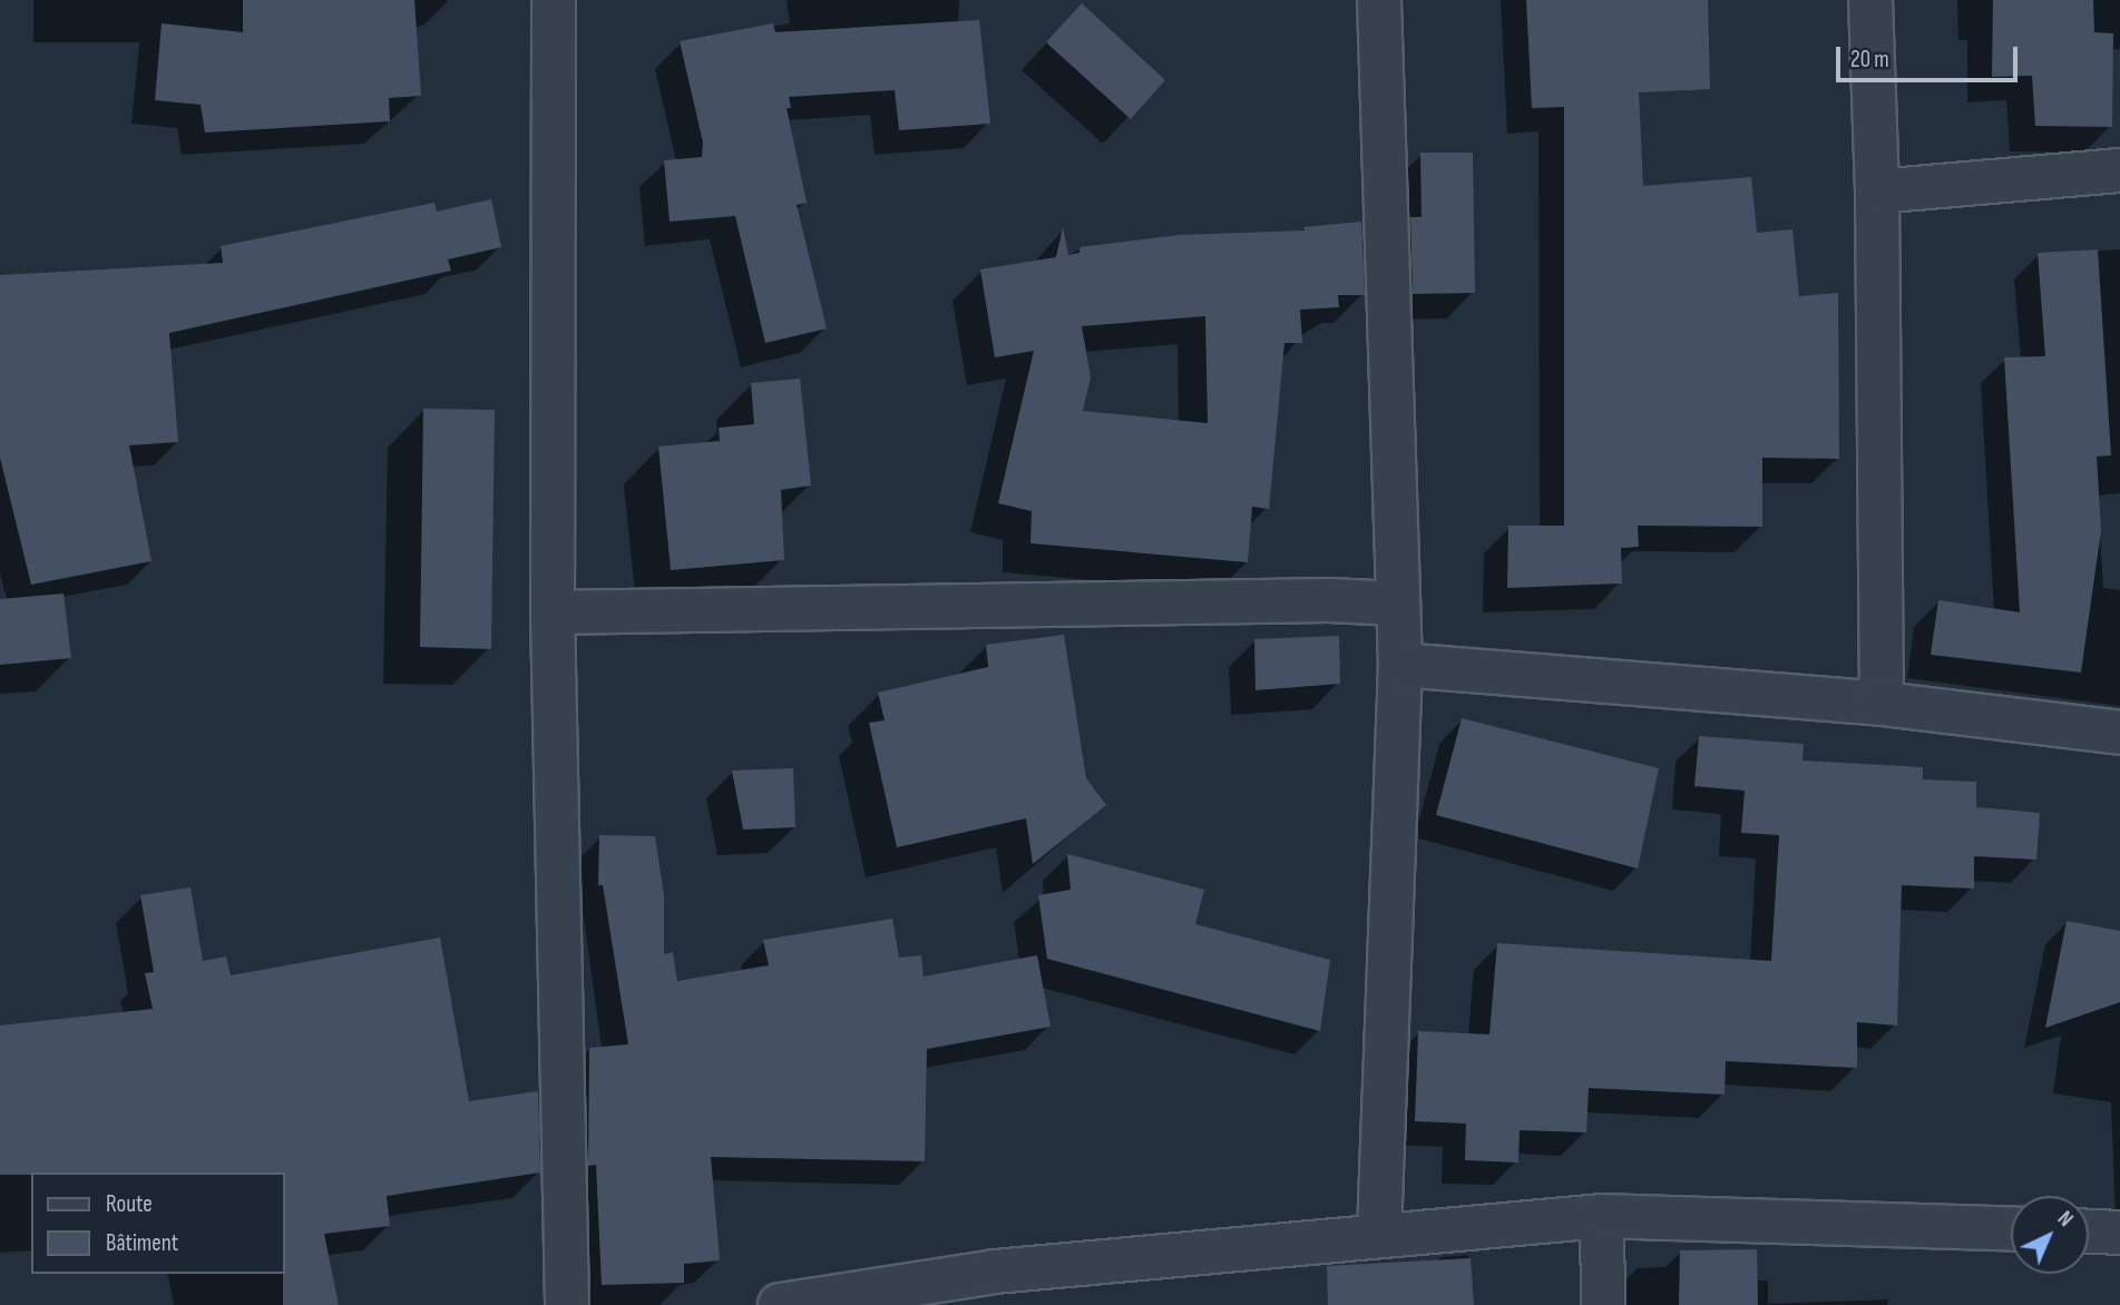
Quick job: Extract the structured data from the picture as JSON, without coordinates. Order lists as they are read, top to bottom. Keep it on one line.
{"legend":["Route","Bâtiment"],"scale_bar":"20 m","north":"top right"}
